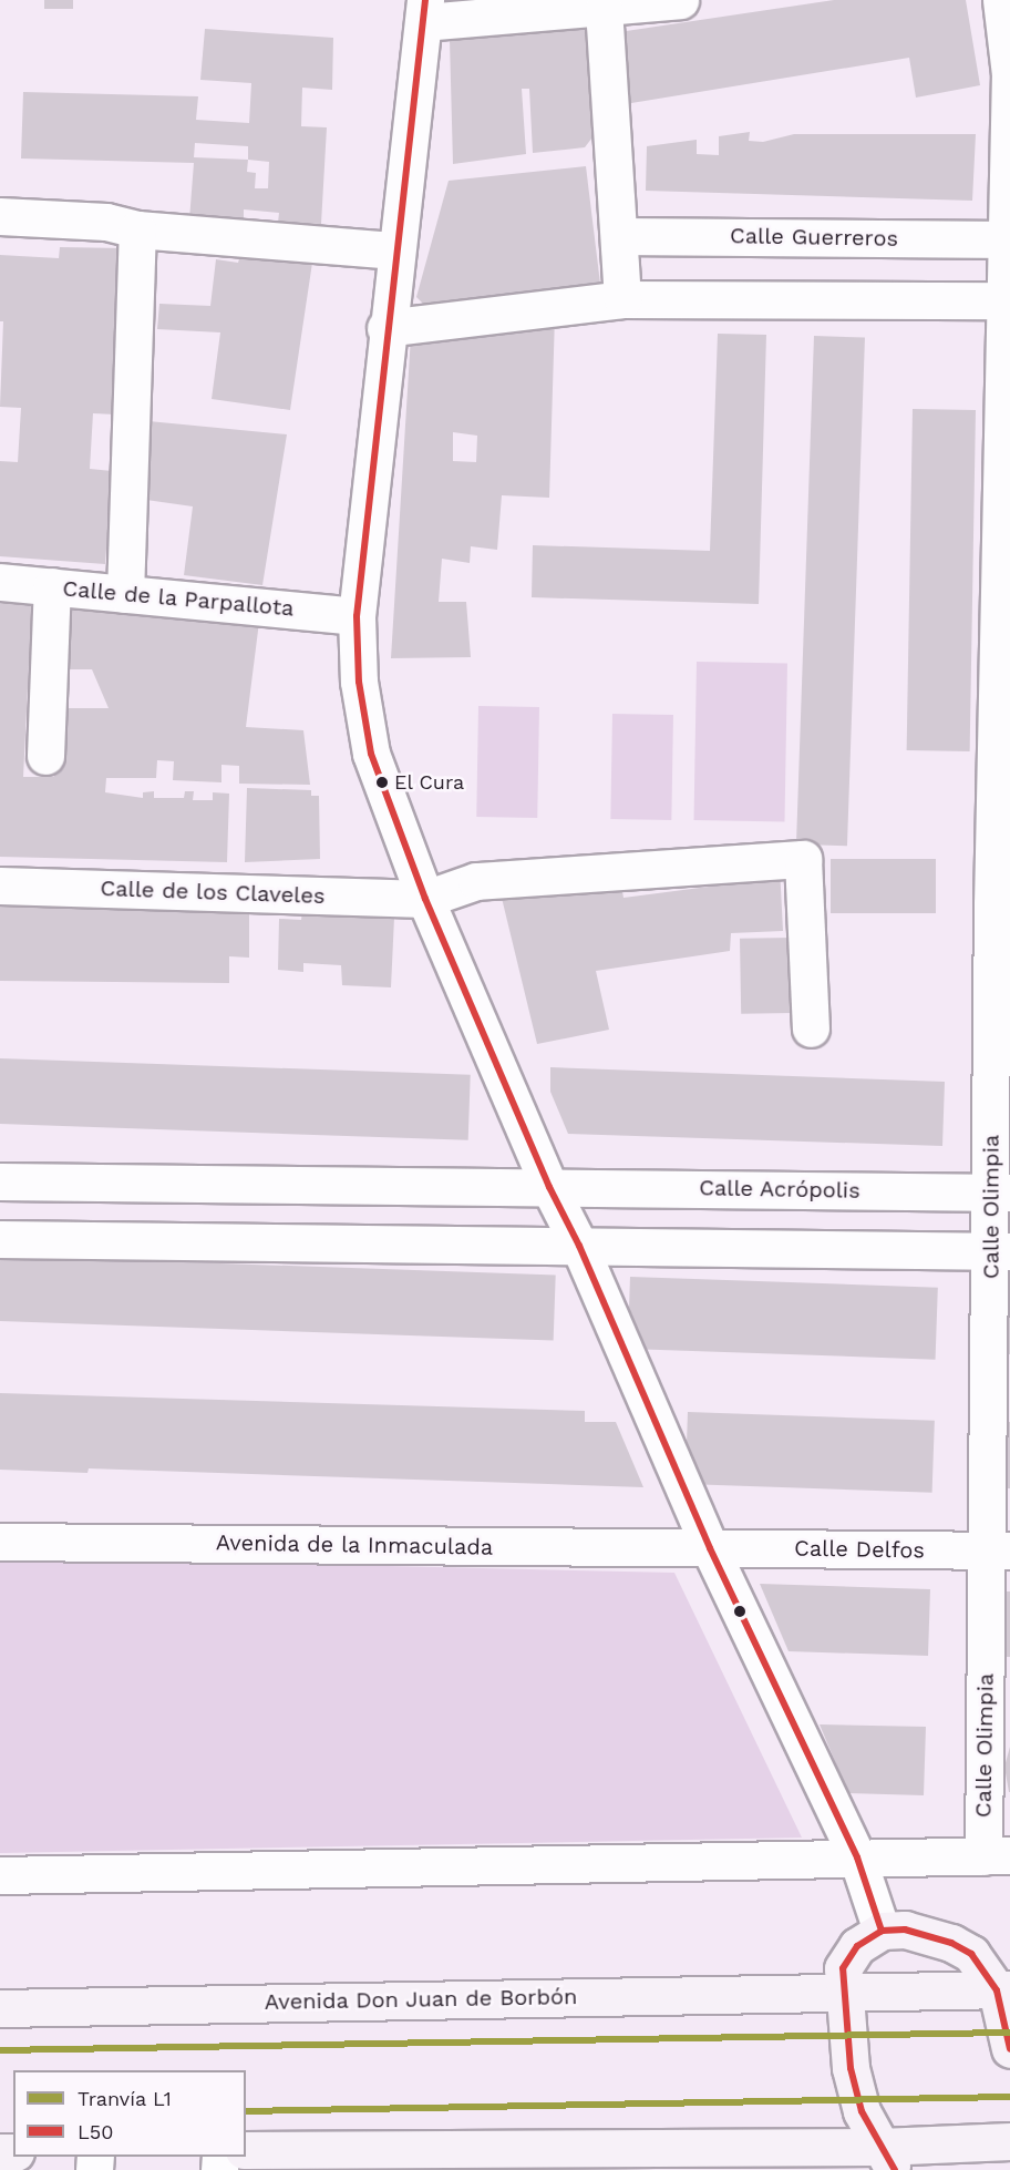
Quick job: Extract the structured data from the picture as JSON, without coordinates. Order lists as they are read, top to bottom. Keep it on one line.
{"streets":{"main road":["Avenida Don Juan de Borbón"],"street":["Calle Guerreros","Calle de la Parpallota","Calle de los Claveles","Calle Acrópolis","Calle Olimpia","Avenida de la Inmaculada","Calle Delfos"]},"crossings":[["Calle Guerreros","Calle Olimpia"],["Calle Acrópolis","Calle Olimpia"],["Calle Olimpia","Calle Delfos"],["Avenida de la Inmaculada","Calle Delfos"]],"places":["El Cura"],"lines":["transit line L50","tram line L1"],"legend":["Tranvía L1","L50"]}
